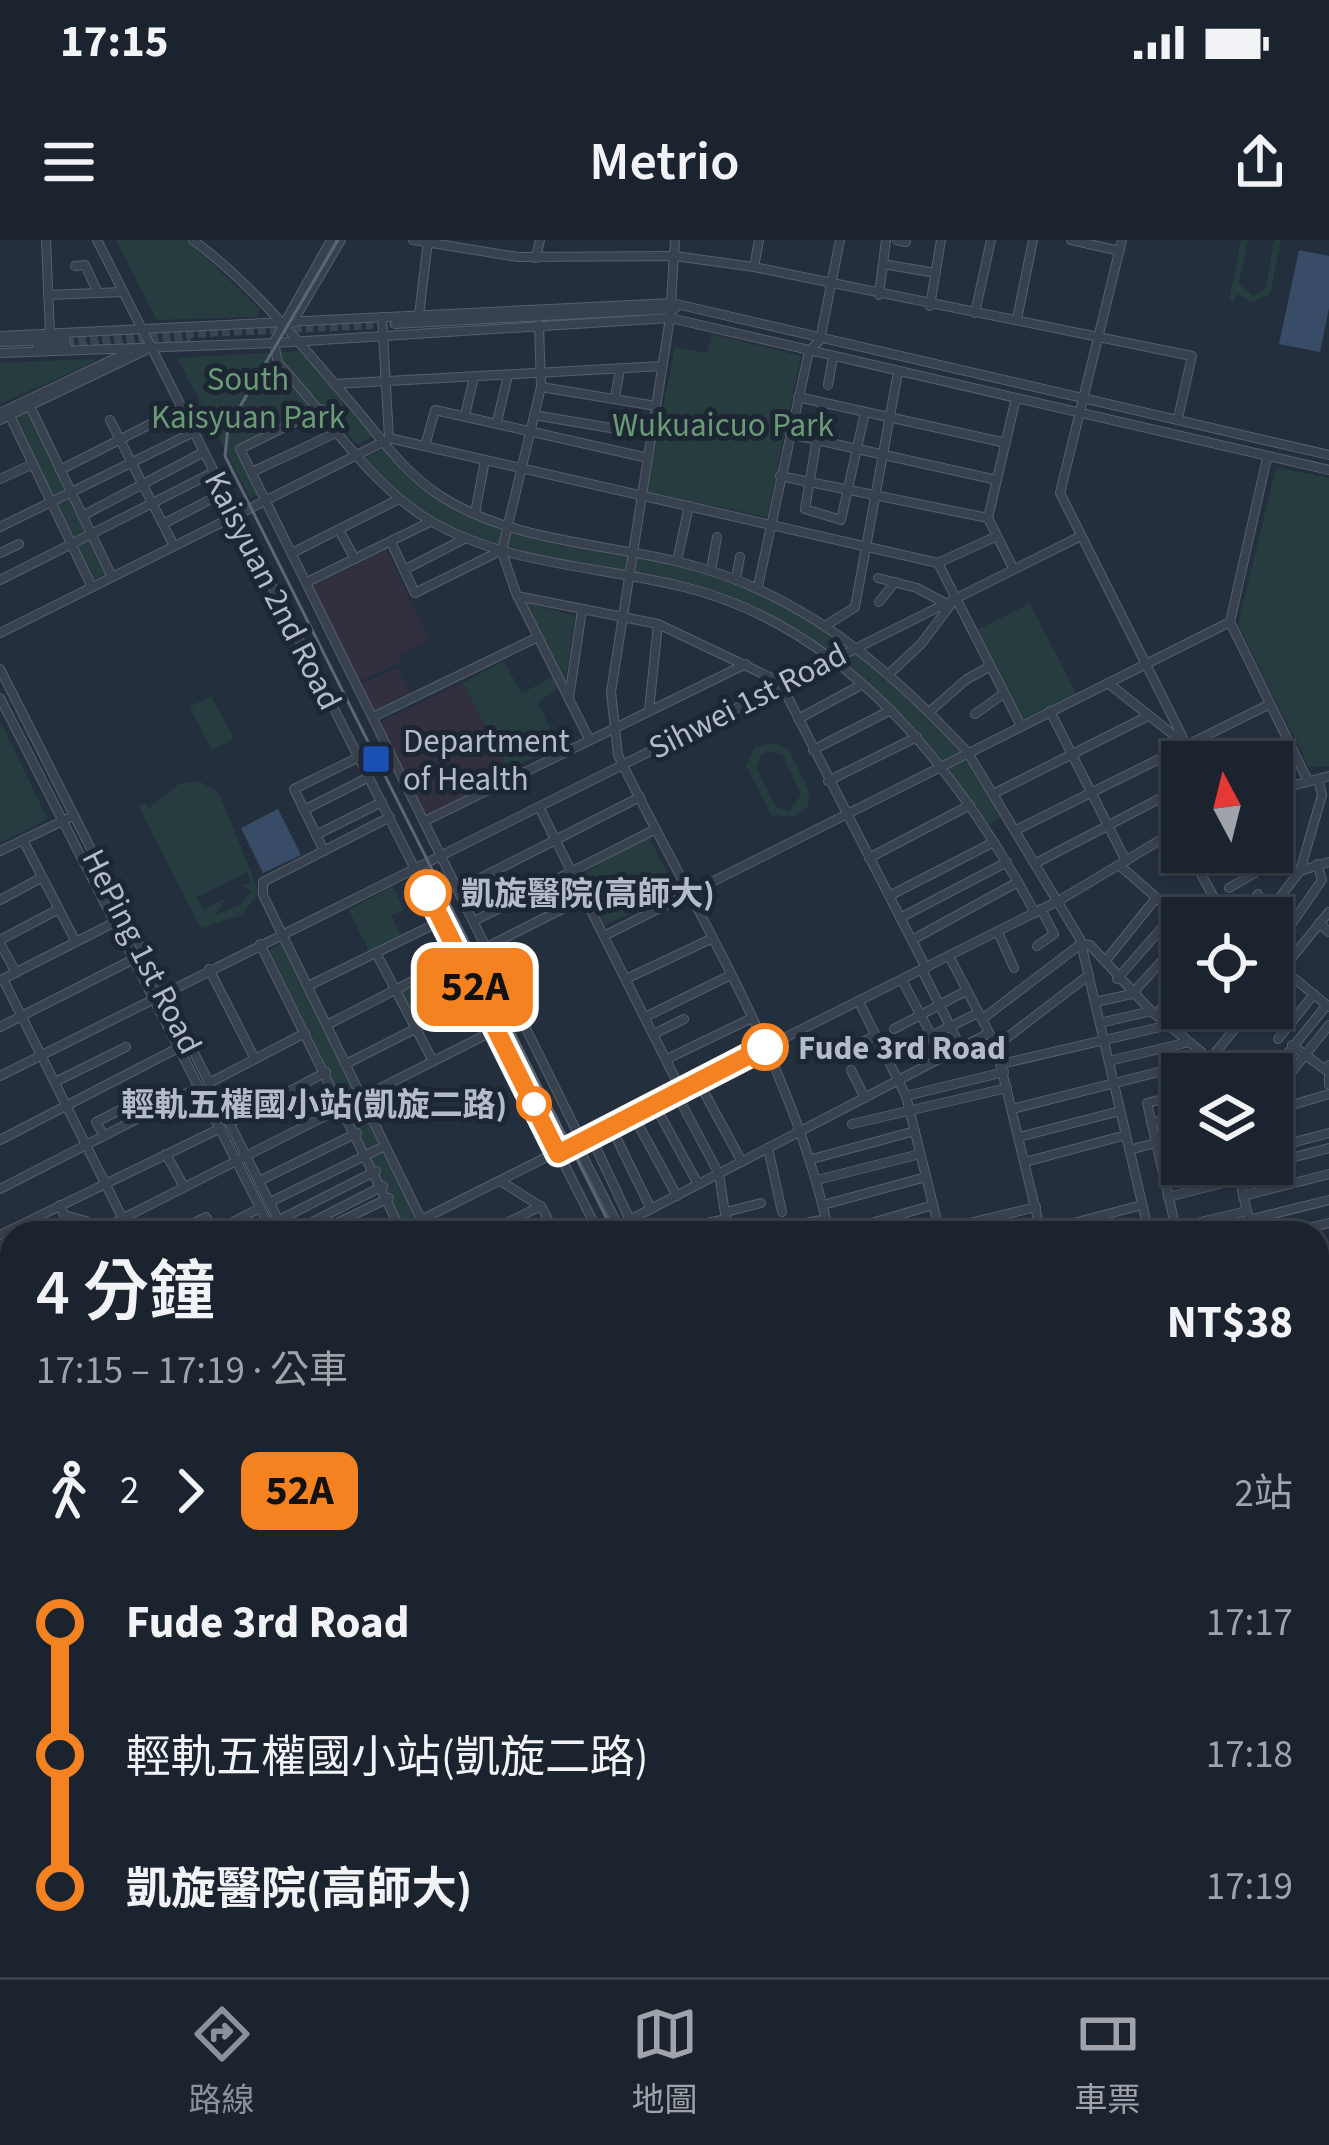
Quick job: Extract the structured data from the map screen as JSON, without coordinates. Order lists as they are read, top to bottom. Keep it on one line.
{"streets":{"street":["Kaisyuan 2nd Road","Sihwei 1st Road","HePing 1st Road"]},"crossings":[["Kaisyuan 2nd Road","Sihwei 1st Road"],["Sihwei 1st Road","HePing 1st Road"]],"parks":["South Kaisyuan Park","Wukuaicuo Park"],"places":{"transit":["Department of Health"],"other":["凱旋醫院(高師大)","Fude 3rd Road","輕軌五權國小站(凱旋二路)"]},"lines":["bus line 52A"],"north":"top","page":{"status":"17:15","header":"Metrio","on_map":"52A","heading":["4 分鐘","17:15 – 17:19 · 公車","NT$38"],"legs":["2","52A","2站"],"list":[{"name":"Fude 3rd Road","value":"17:17"},{"name":"輕軌五權國小站(凱旋二路)","value":"17:18"},{"name":"凱旋醫院(高師大)","value":"17:19"}],"tabs":["路線","地圖","車票"]}}
